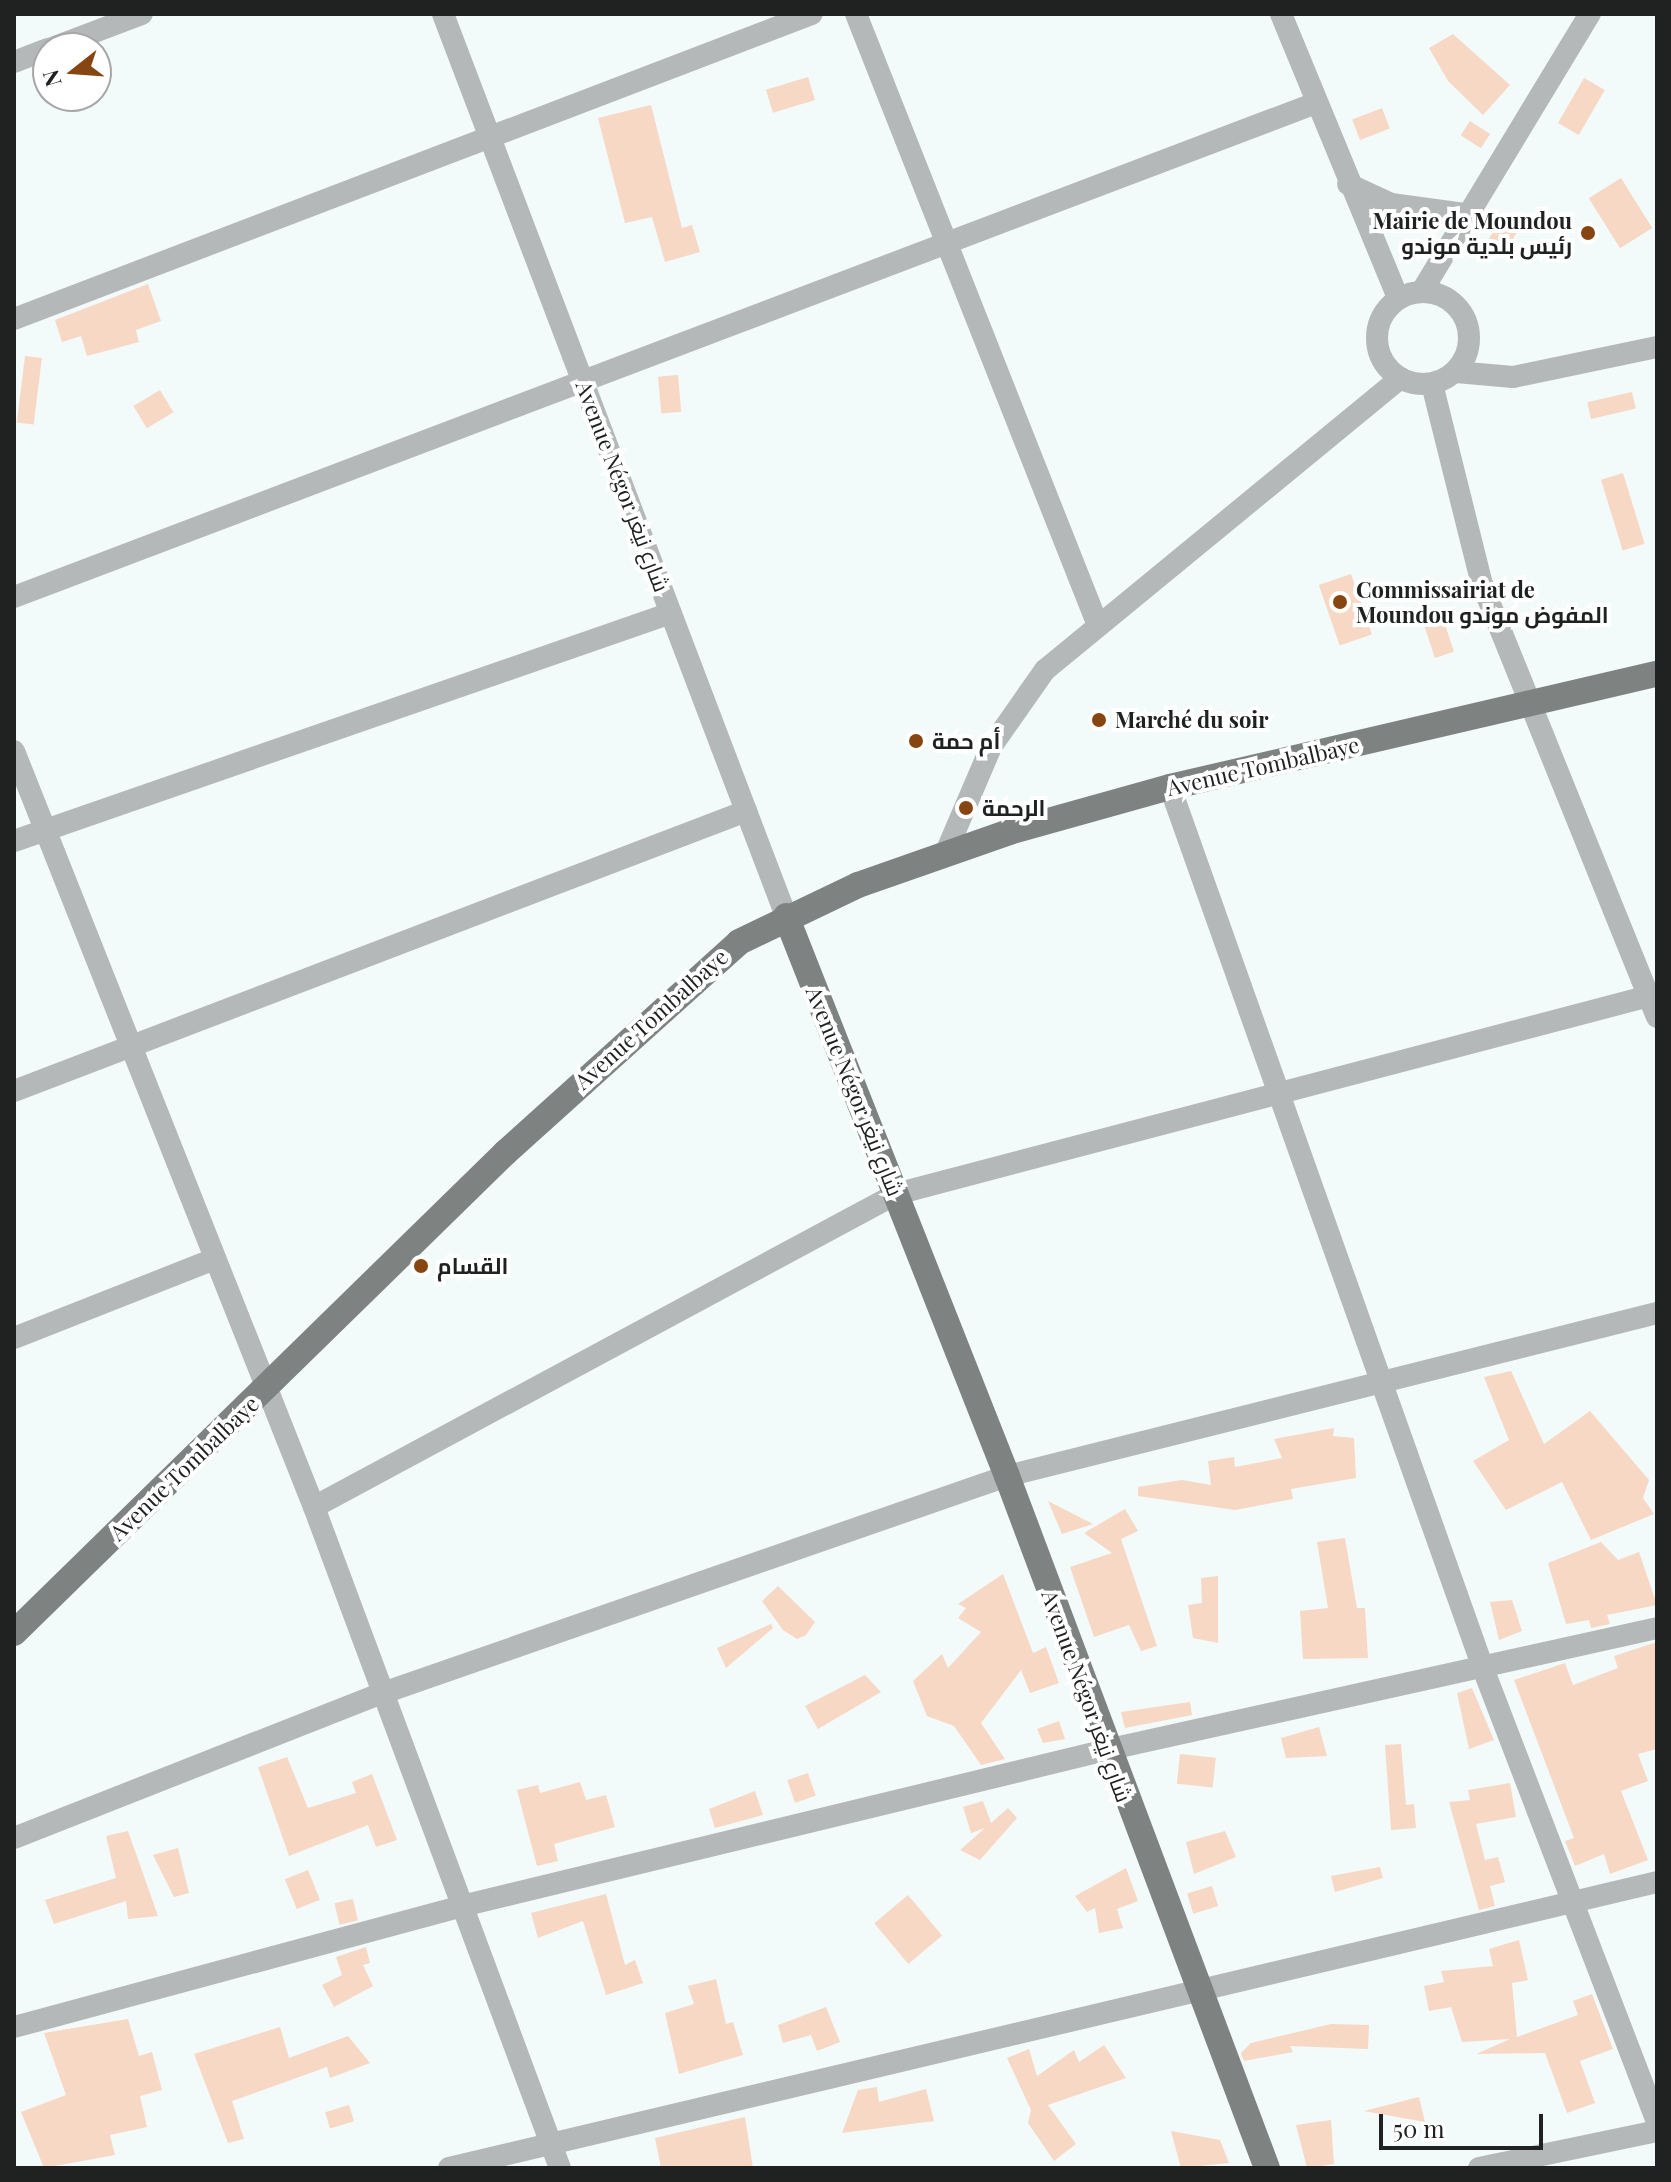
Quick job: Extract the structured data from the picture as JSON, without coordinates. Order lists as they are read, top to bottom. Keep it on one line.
{"streets":{"main road":["Avenue Négor شارع نيغر","Avenue Tombalbaye"]},"crossings":[["Avenue Négor شارع نيغر","Avenue Tombalbaye"]],"places":["Mairie de Moundou رئيس بلدية موندو","Commissairiat de Moundou المفوض موندو","Marché du soir","أم حمة","الرحمة","القسام"],"scale_bar":"50 m","north":"left"}
